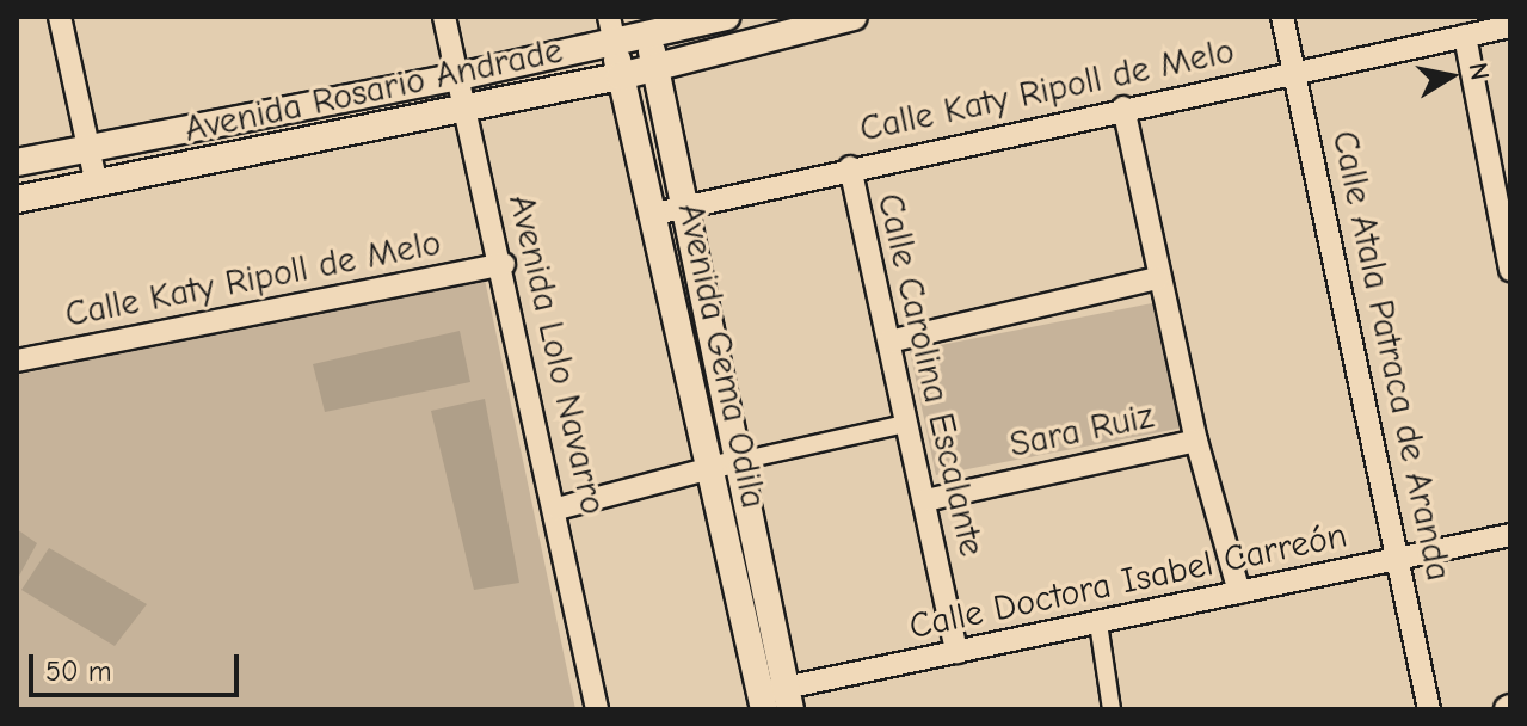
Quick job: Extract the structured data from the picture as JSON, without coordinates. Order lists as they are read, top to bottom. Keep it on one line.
{"streets":{"street":["Avenida Rosario Andrade","Calle Katy Ripoll de Melo","Avenida Lolo Navarro","Avenida Gema Odila","Calle Atala Patraca de Aranda","Calle Carolina Escalante","Sara Ruiz","Calle Doctora Isabel Carreón"]},"crossings":[["Avenida Rosario Andrade","Avenida Lolo Navarro"],["Avenida Rosario Andrade","Avenida Gema Odila"],["Calle Katy Ripoll de Melo","Avenida Lolo Navarro"],["Calle Katy Ripoll de Melo","Avenida Gema Odila"],["Calle Katy Ripoll de Melo","Calle Atala Patraca de Aranda"],["Calle Katy Ripoll de Melo","Calle Carolina Escalante"],["Avenida Gema Odila","Calle Doctora Isabel Carreón"],["Calle Atala Patraca de Aranda","Calle Doctora Isabel Carreón"],["Calle Carolina Escalante","Sara Ruiz"],["Calle Carolina Escalante","Calle Doctora Isabel Carreón"]],"scale_bar":"50 m","north":"right"}
